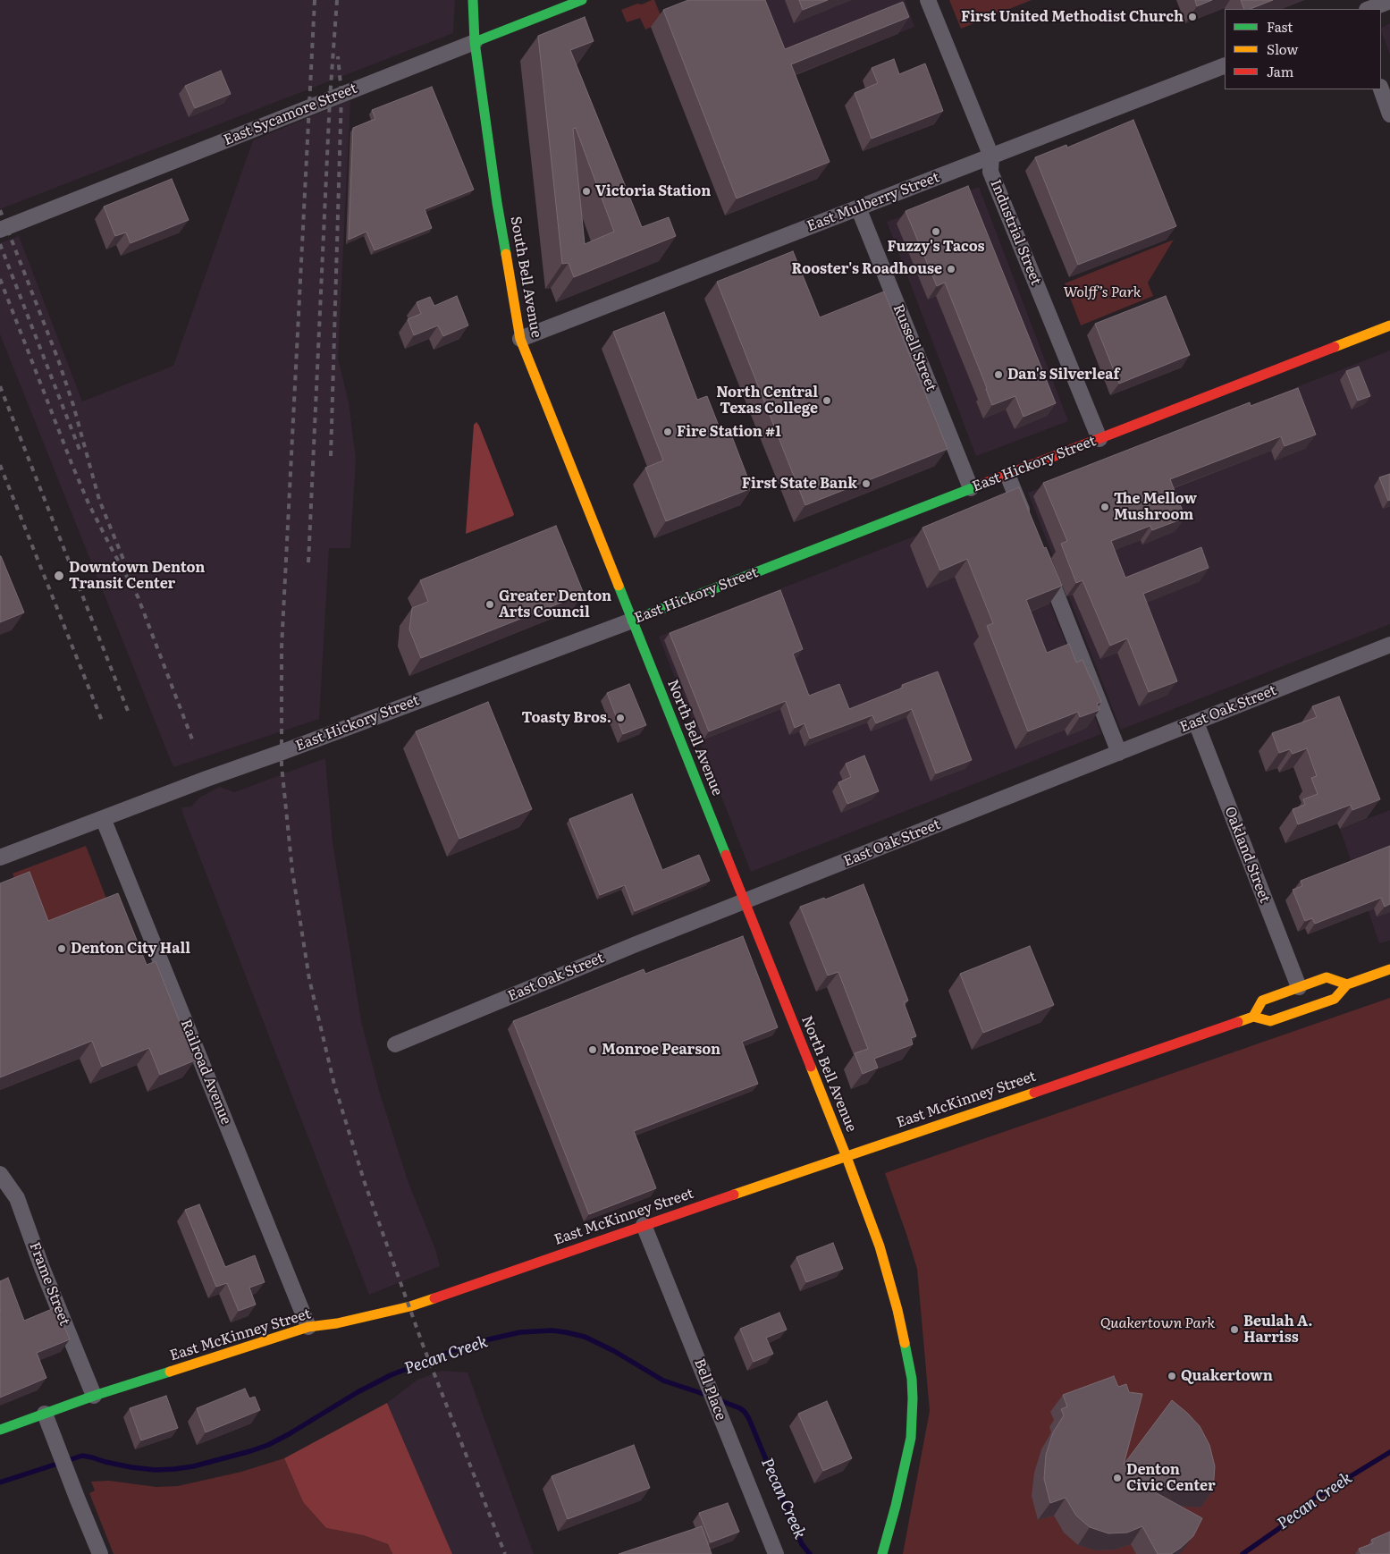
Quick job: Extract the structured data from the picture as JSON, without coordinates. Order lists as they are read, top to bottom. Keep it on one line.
{"streets":{"main road":["East Sycamore Street","South Bell Avenue","East Hickory Street","North Bell Avenue","East McKinney Street"],"street":["East Mulberry Street","Industrial Street","Russell Street","East Oak Street","Oakland Street","Railroad Avenue","Frame Street","Bell Place"]},"crossings":[["East Sycamore Street","South Bell Avenue"],["East Mulberry Street","Industrial Street"],["East Mulberry Street","South Bell Avenue"],["East Mulberry Street","Russell Street"],["Industrial Street","East Hickory Street"],["South Bell Avenue","East Hickory Street"],["South Bell Avenue","North Bell Avenue"],["Russell Street","East Hickory Street"],["East Hickory Street","North Bell Avenue"],["East Hickory Street","Railroad Avenue"],["East Oak Street","North Bell Avenue"],["East Oak Street","Oakland Street"],["North Bell Avenue","East McKinney Street"],["Railroad Avenue","East McKinney Street"],["East McKinney Street","Frame Street"],["East McKinney Street","Bell Place"]],"water":["Pecan Creek"],"parks":["Wolff’s Park","Quakertown Park"],"places":["First United Methodist Church","Victoria Station","Fuzzy's Tacos","Rooster's Roadhouse","Dan's Silverleaf","North Central Texas College","Fire Station #1","First State Bank","The Mellow Mushroom","Downtown Denton Transit Center","Greater Denton Arts Council","Toasty Bros.","Denton City Hall","Monroe Pearson","Beulah A. Harriss","Quakertown","Denton Civic Center"],"legend":["Fast","Slow","Jam"]}
